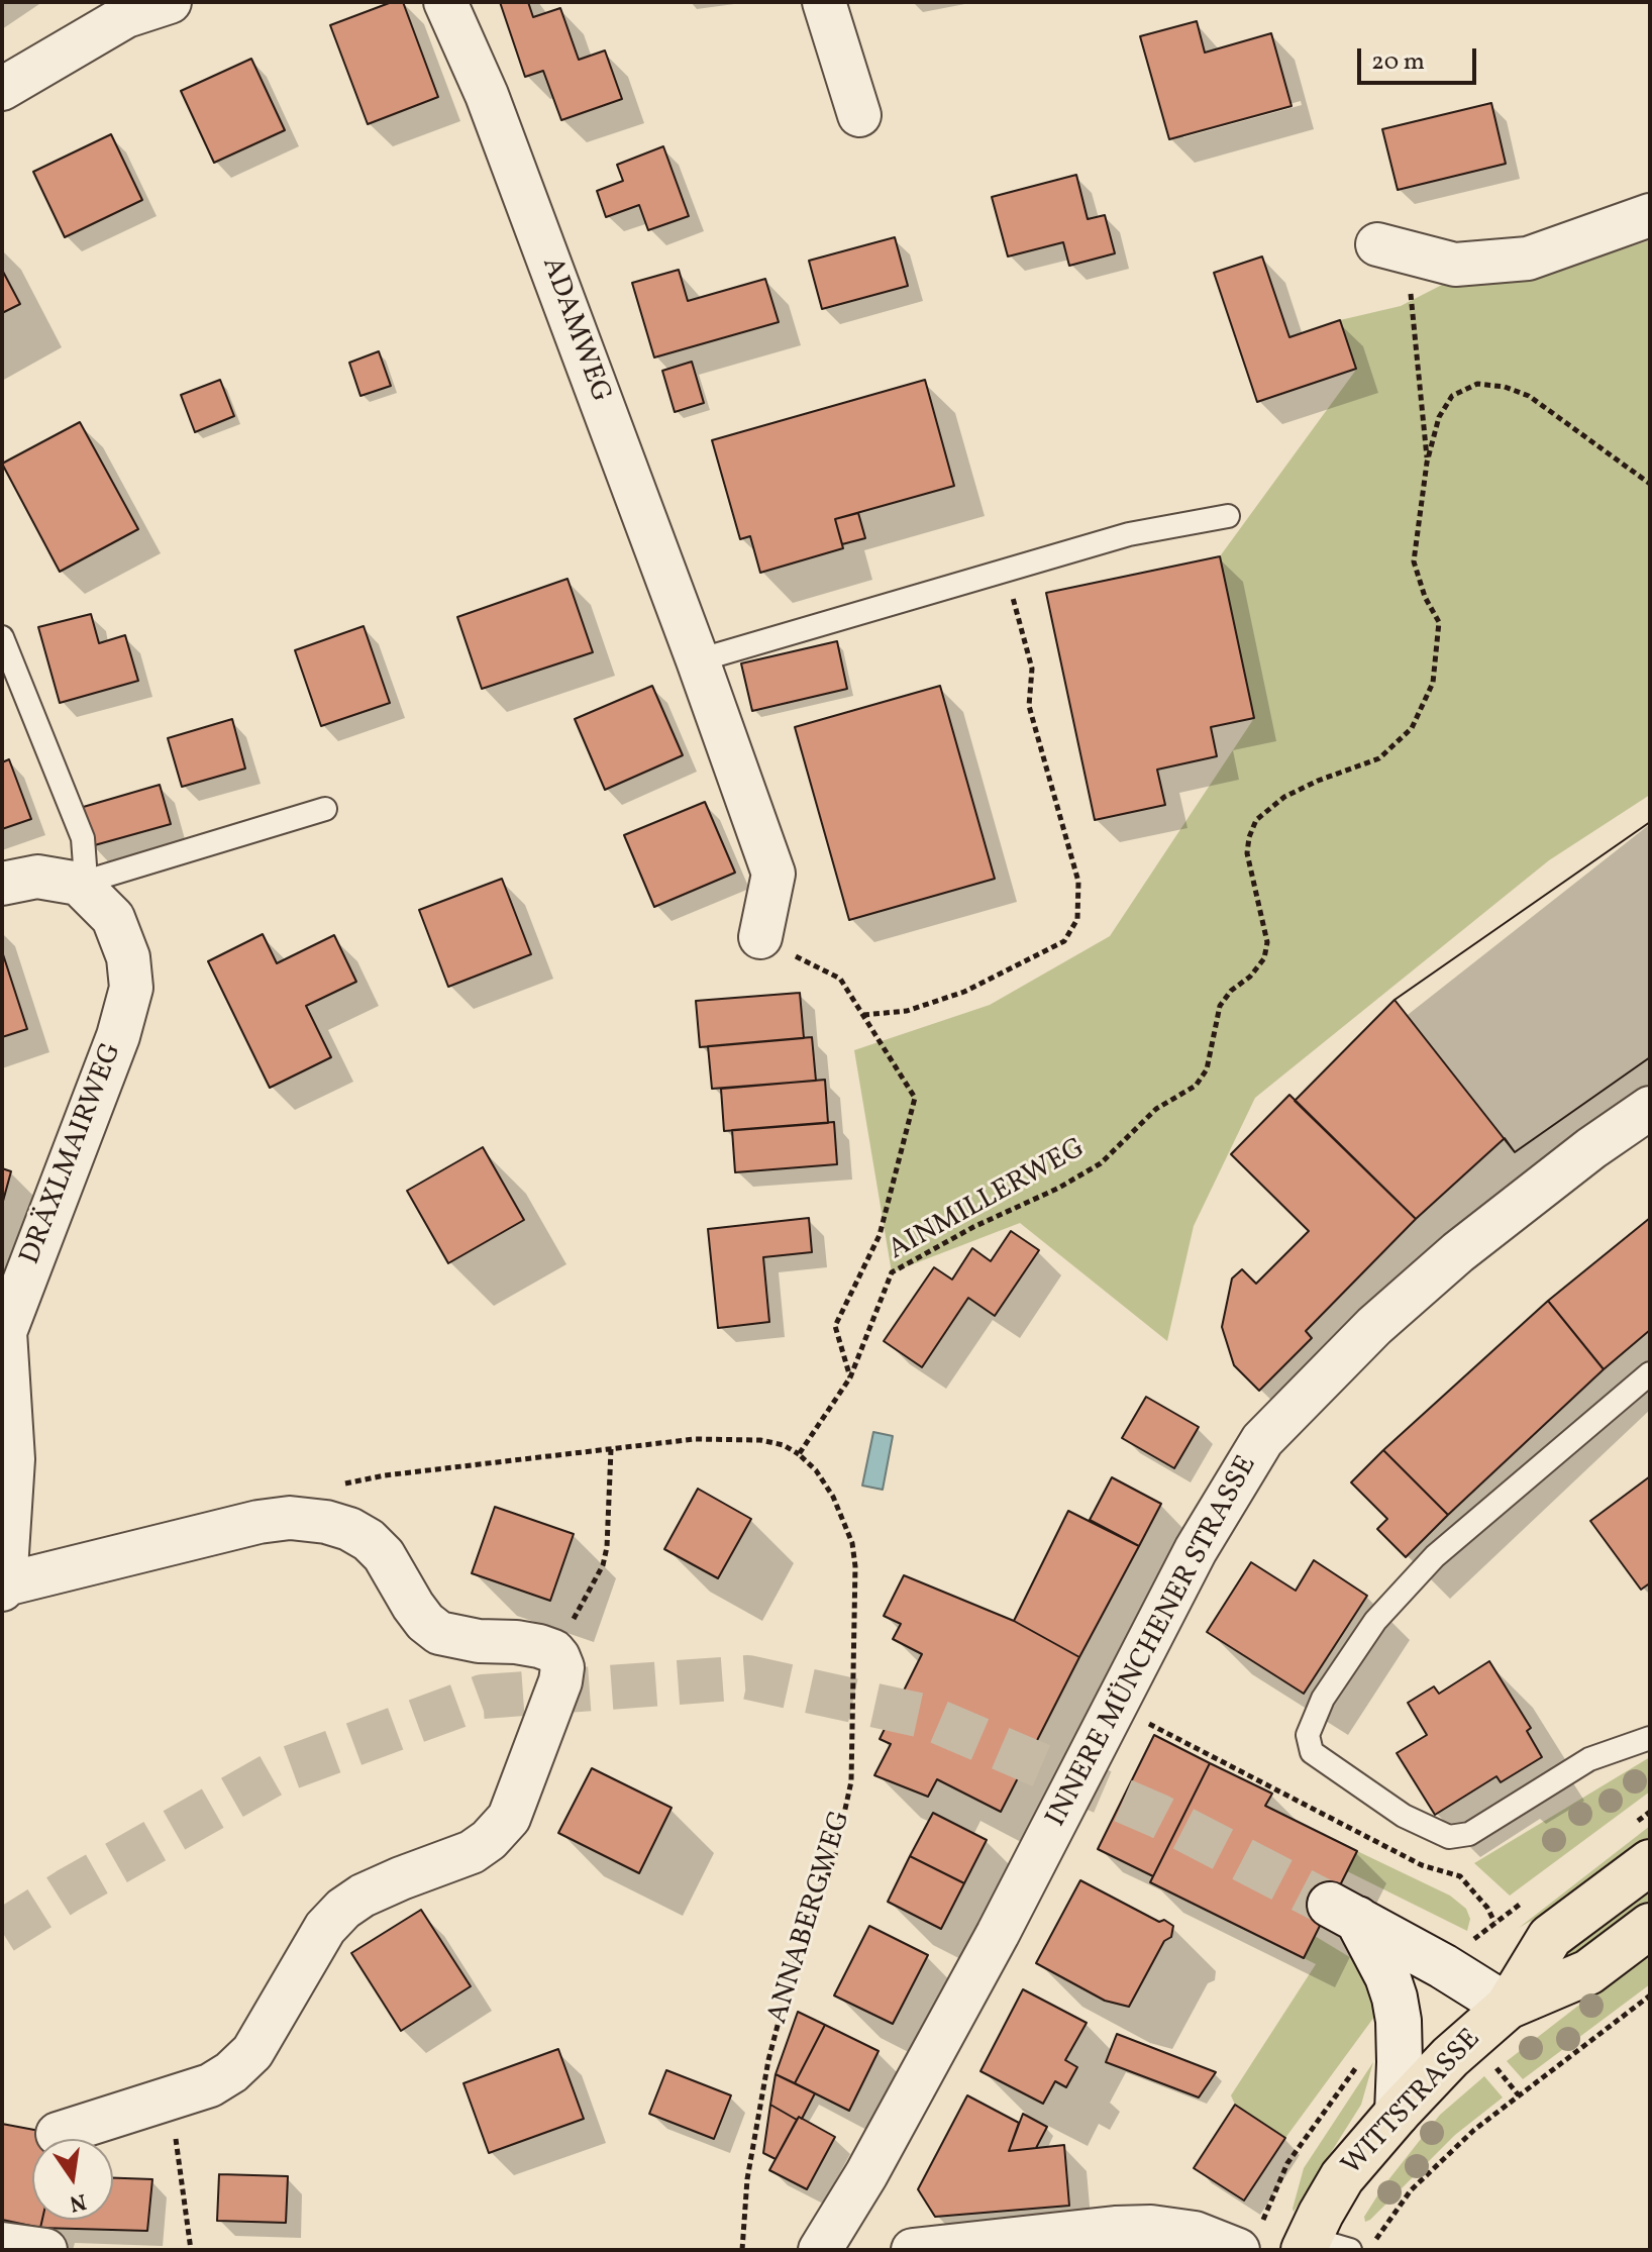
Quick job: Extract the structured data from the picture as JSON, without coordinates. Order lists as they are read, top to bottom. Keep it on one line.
{"streets":{"main road":["WITTSTRASSE"],"street":["ADAMWEG","DRÄXLMAIRWEG","INNERE MÜNCHENER STRASSE"],"path":["AINMILLERWEG","ANNABERGWEG"]},"scale_bar":"20 m","north":"bottom"}
